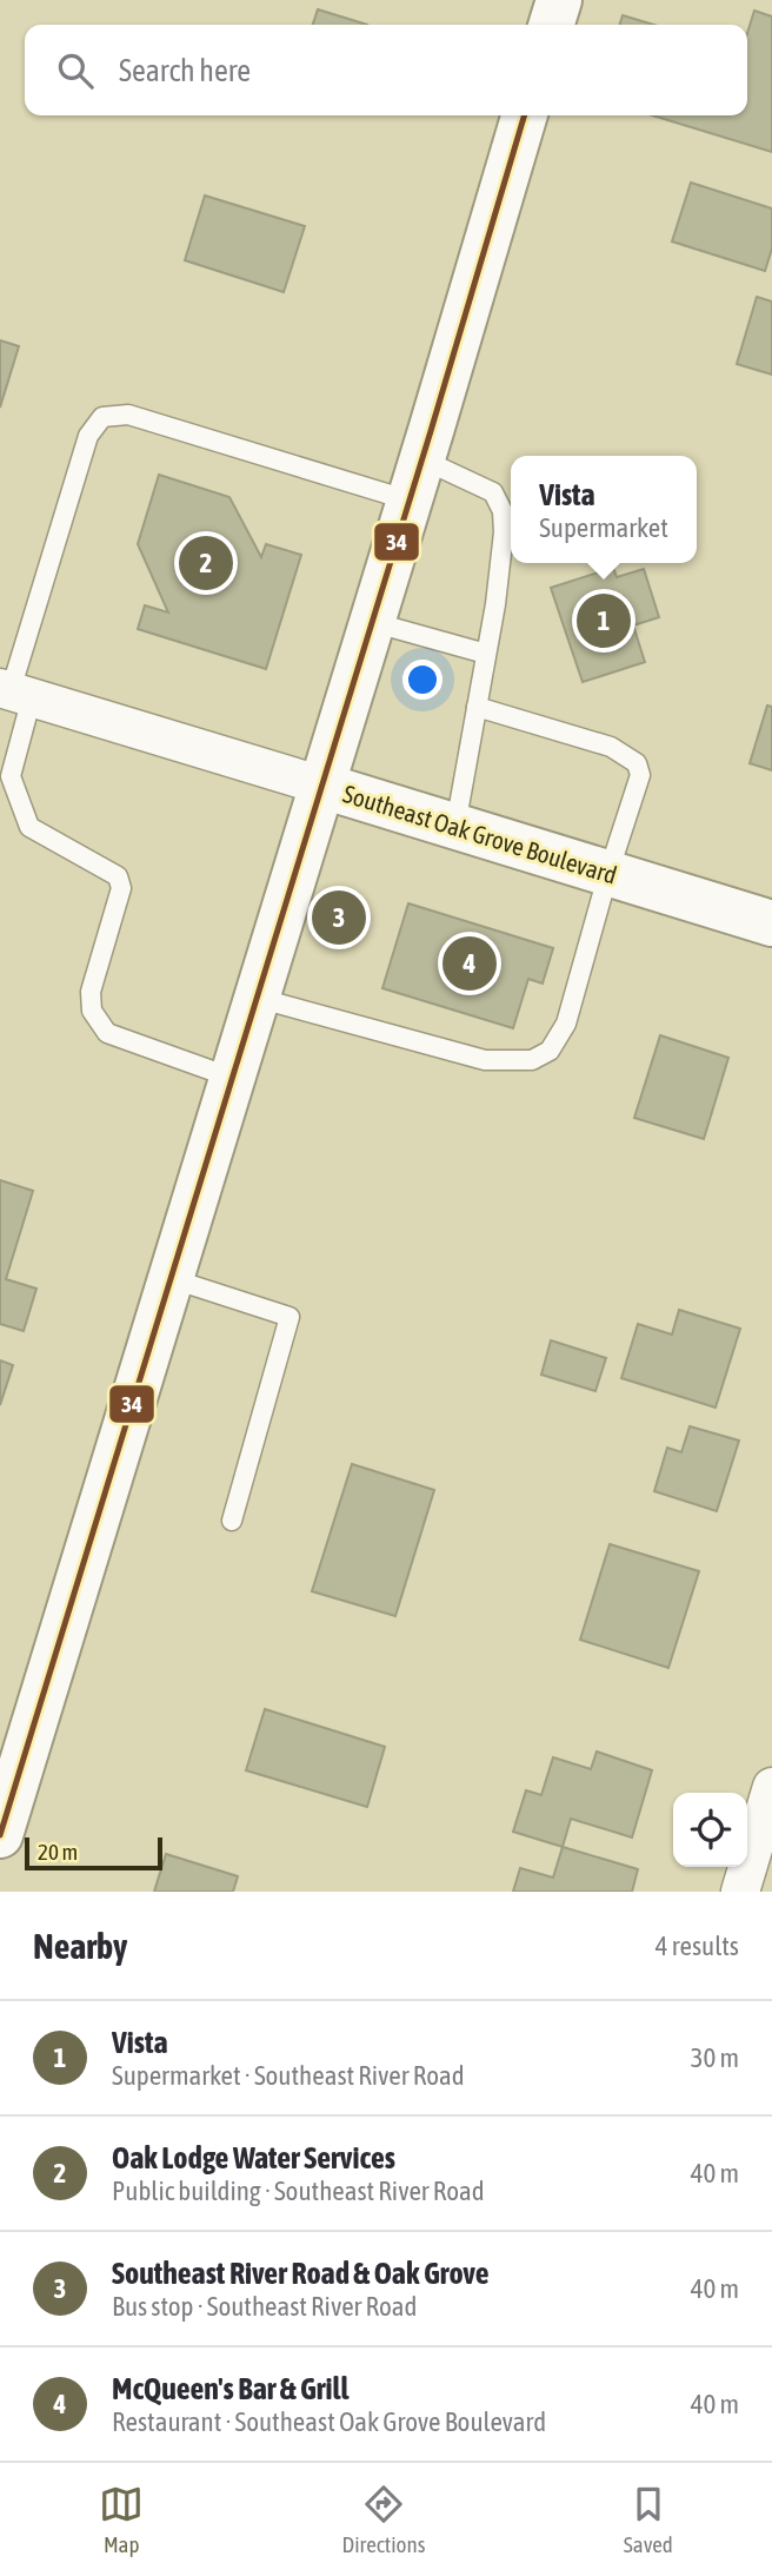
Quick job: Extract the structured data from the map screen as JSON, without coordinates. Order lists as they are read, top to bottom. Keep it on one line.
{"streets":{"street":["Southeast Oak Grove Boulevard"]},"lines":["transit line 34"],"scale_bar":"20 m","page":{"search":"Search here","popup":["Vista","Supermarket"],"pins":["2","1","3","4"],"scale":"20 m","heading":["Nearby","4 results"],"list":[{"mark":"1","name":"Vista","note":"Supermarket · Southeast River Road","value":"30 m"},{"mark":"2","name":"Oak Lodge Water Services","note":"Public building · Southeast River Road","value":"40 m"},{"mark":"3","name":"Southeast River Road & Oak Grove","note":"Bus stop · Southeast River Road","value":"40 m"},{"mark":"4","name":"McQueen's Bar & Grill","note":"Restaurant · Southeast Oak Grove Boulevard","value":"40 m"}],"nav":["Map","Directions","Saved"]}}
